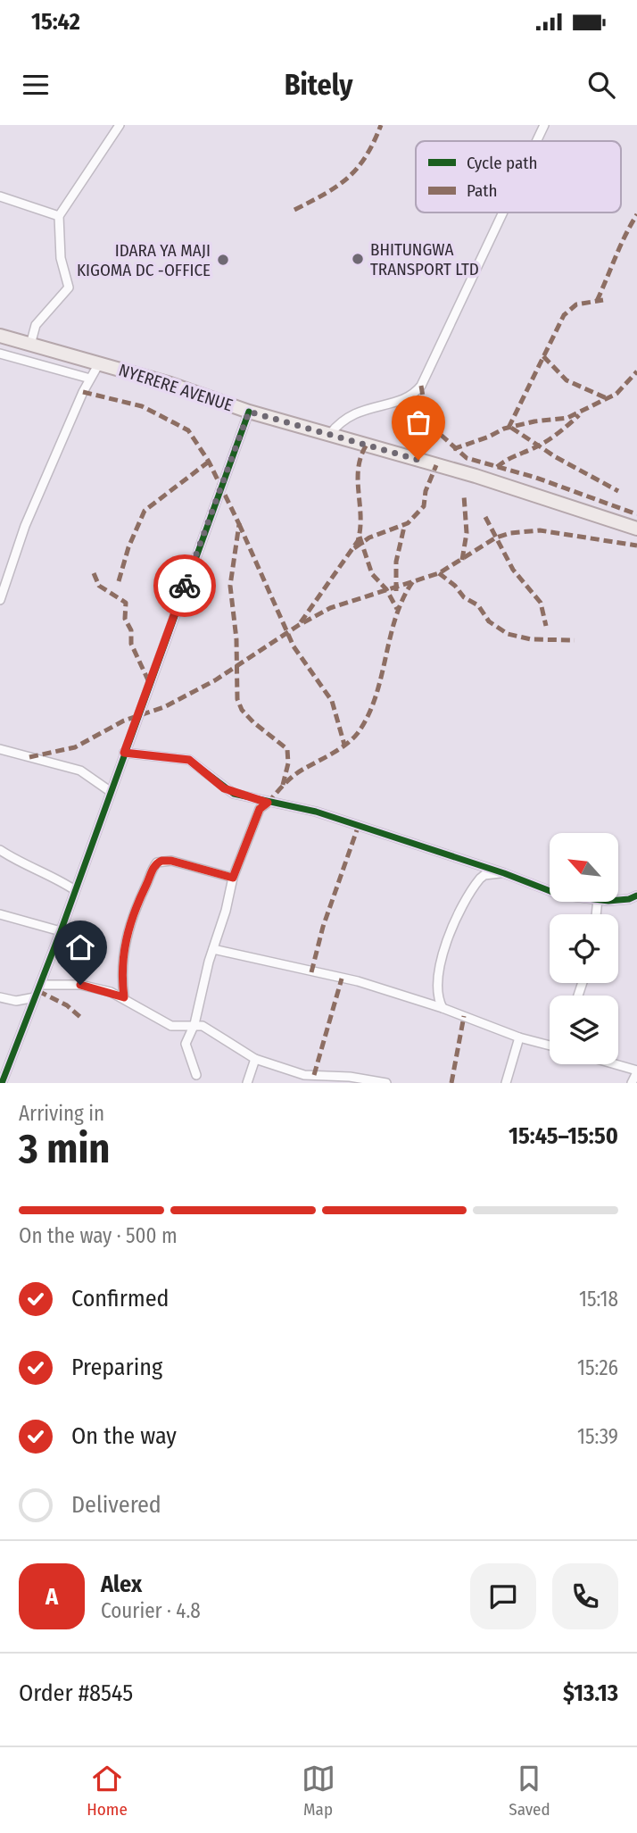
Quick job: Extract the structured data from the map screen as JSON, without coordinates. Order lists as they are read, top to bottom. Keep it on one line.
{"streets":{"main road":["NYERERE AVENUE"]},"places":["BHITUNGWA TRANSPORT LTD","IDARA YA MAJI KIGOMA DC -OFFICE"],"legend":["Cycle path","Path"],"north":"top left","page":{"status":"15:42","header":"Bitely","heading":["3 min","Arriving in","15:45–15:50"],"panel":["Alex","Courier · 4.8","Order #8545","$13.13"],"bar":"On the way · 500 m","list":[["Confirmed","15:18"],["Preparing","15:26"],["On the way","15:39"],"Delivered"],"round":"A","tabs":["Home","Map","Saved"]}}
